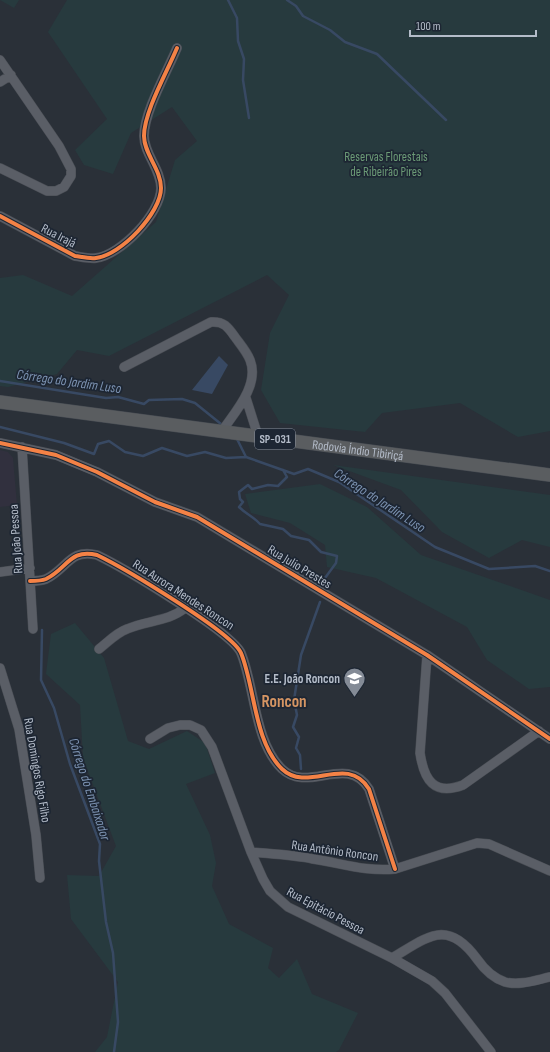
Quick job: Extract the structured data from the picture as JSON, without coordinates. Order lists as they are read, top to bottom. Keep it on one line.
{"streets":{"highway":["SP-031","Rodovia Índio Tibiriçá"],"street":["Rua Irajá","Rua João Pessoa","Rua Julio Prestes","Rua Aurora Mendes Roncon","Rua Domingos Rigo Filho","Rua Antônio Roncon","Rua Epitácio Pessoa"]},"crossings":[["Rua João Pessoa","Rua Julio Prestes"],["Rua João Pessoa","Rua Aurora Mendes Roncon"],["Rua Aurora Mendes Roncon","Rua Antônio Roncon"],["Rua Antônio Roncon","Rua Epitácio Pessoa"]],"districts":["Roncon"],"water":["Córrego do Jardim Luso","Córrego do Embaixador"],"parks":["Reservas Florestais de Ribeirão Pires"],"places":{"school or university":["E.E. João Roncon"]},"scale_bar":"100 m"}
